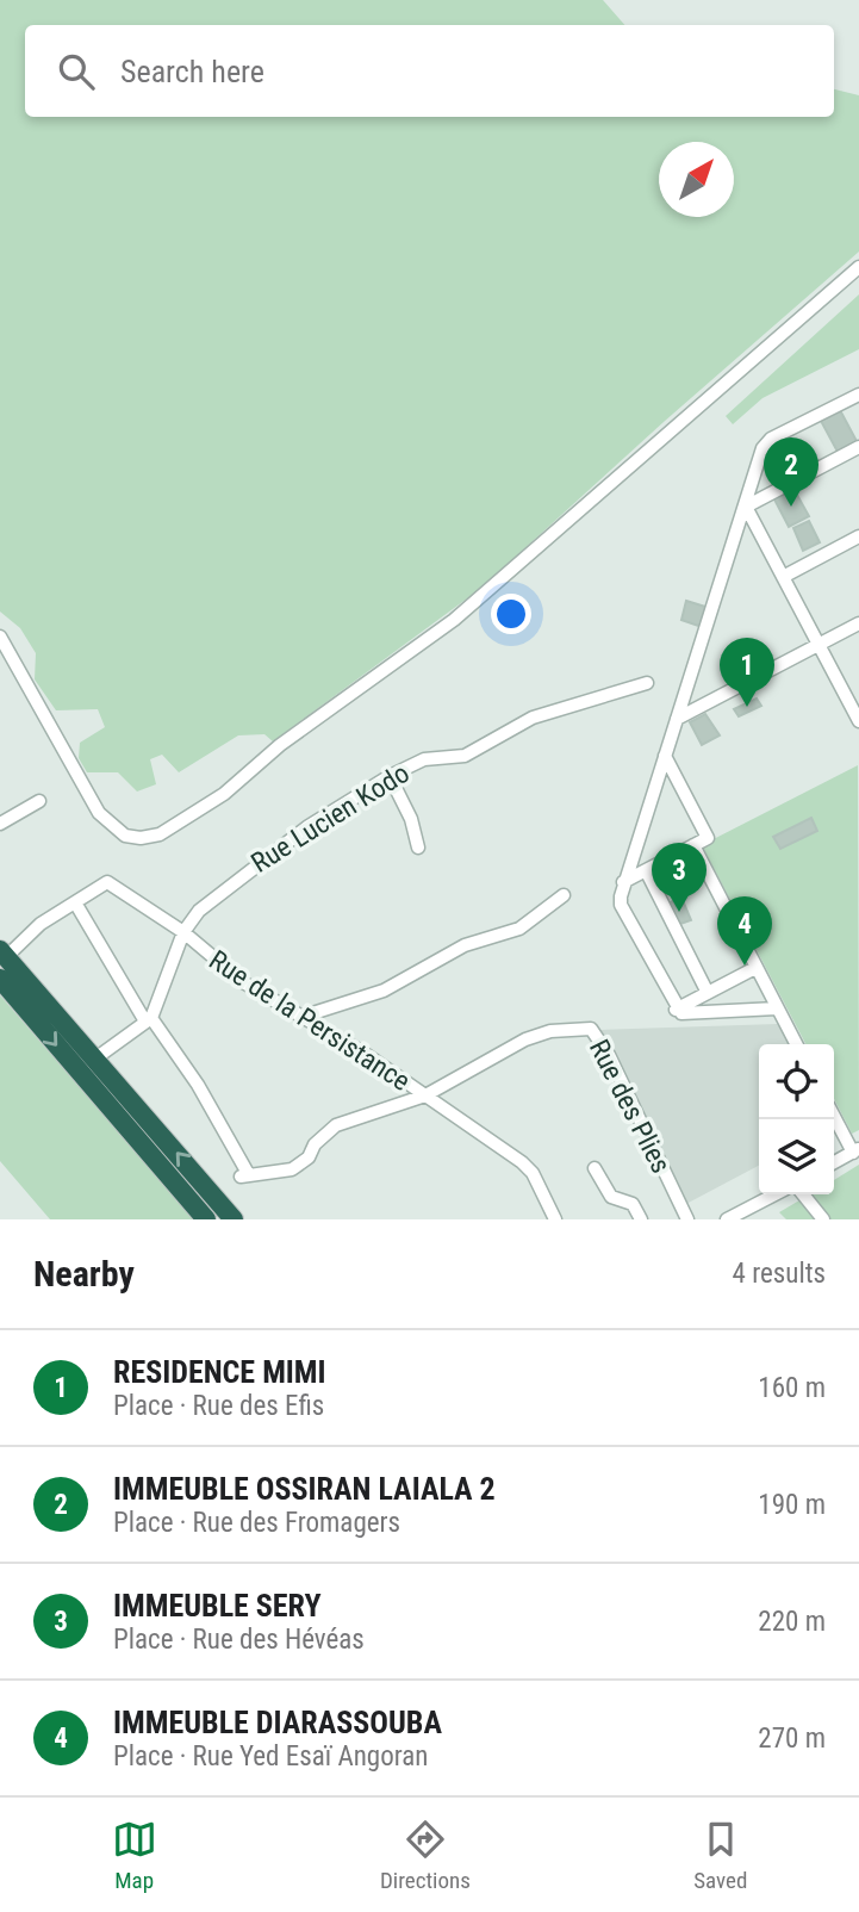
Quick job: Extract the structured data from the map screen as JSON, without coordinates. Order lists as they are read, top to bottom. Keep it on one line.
{"streets":{"street":["Rue Lucien Kodo","Rue de la Persistance","Rue des Plies"]},"crossings":[["Rue Lucien Kodo","Rue de la Persistance"],["Rue Lucien Kodo","Rue des Plies"],["Rue de la Persistance","Rue des Plies"]],"north":"top right","page":{"search":"Search here","pins":["2","1","3","4"],"heading":["Nearby","4 results"],"list":[{"mark":"1","name":"RESIDENCE MIMI","note":"Place · Rue des Efis","value":"160 m"},{"mark":"2","name":"IMMEUBLE OSSIRAN LAIALA 2","note":"Place · Rue des Fromagers","value":"190 m"},{"mark":"3","name":"IMMEUBLE SERY","note":"Place · Rue des Hévéas","value":"220 m"},{"mark":"4","name":"IMMEUBLE DIARASSOUBA","note":"Place · Rue Yed Esaï Angoran","value":"270 m"}],"nav":["Map","Directions","Saved"]}}
